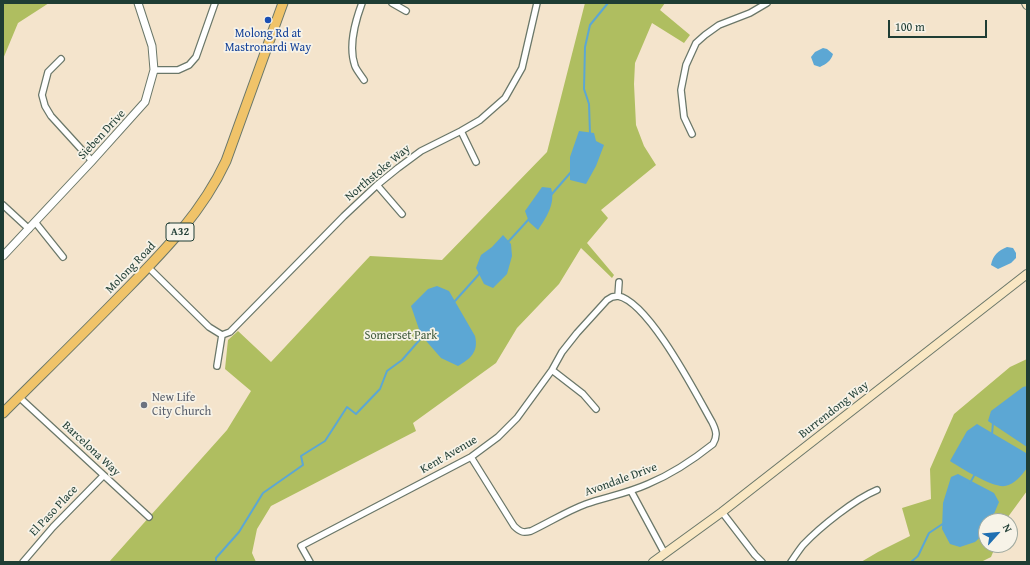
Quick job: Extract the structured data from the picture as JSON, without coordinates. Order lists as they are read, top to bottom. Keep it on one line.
{"streets":{"highway":["A32","Molong Road"],"main road":["Burrendong Way"],"street":["Sieben Drive","Northstoke Way","Barcelona Way","Kent Avenue","Avondale Drive","El Paso Place"]},"crossings":[["Molong Road","Barcelona Way"],["Barcelona Way","El Paso Place"],["Kent Avenue","Avondale Drive"]],"parks":["Somerset Park"],"places":["Molong Rd at Mastronardi Way","New Life City Church"],"scale_bar":"100 m","north":"top right"}
